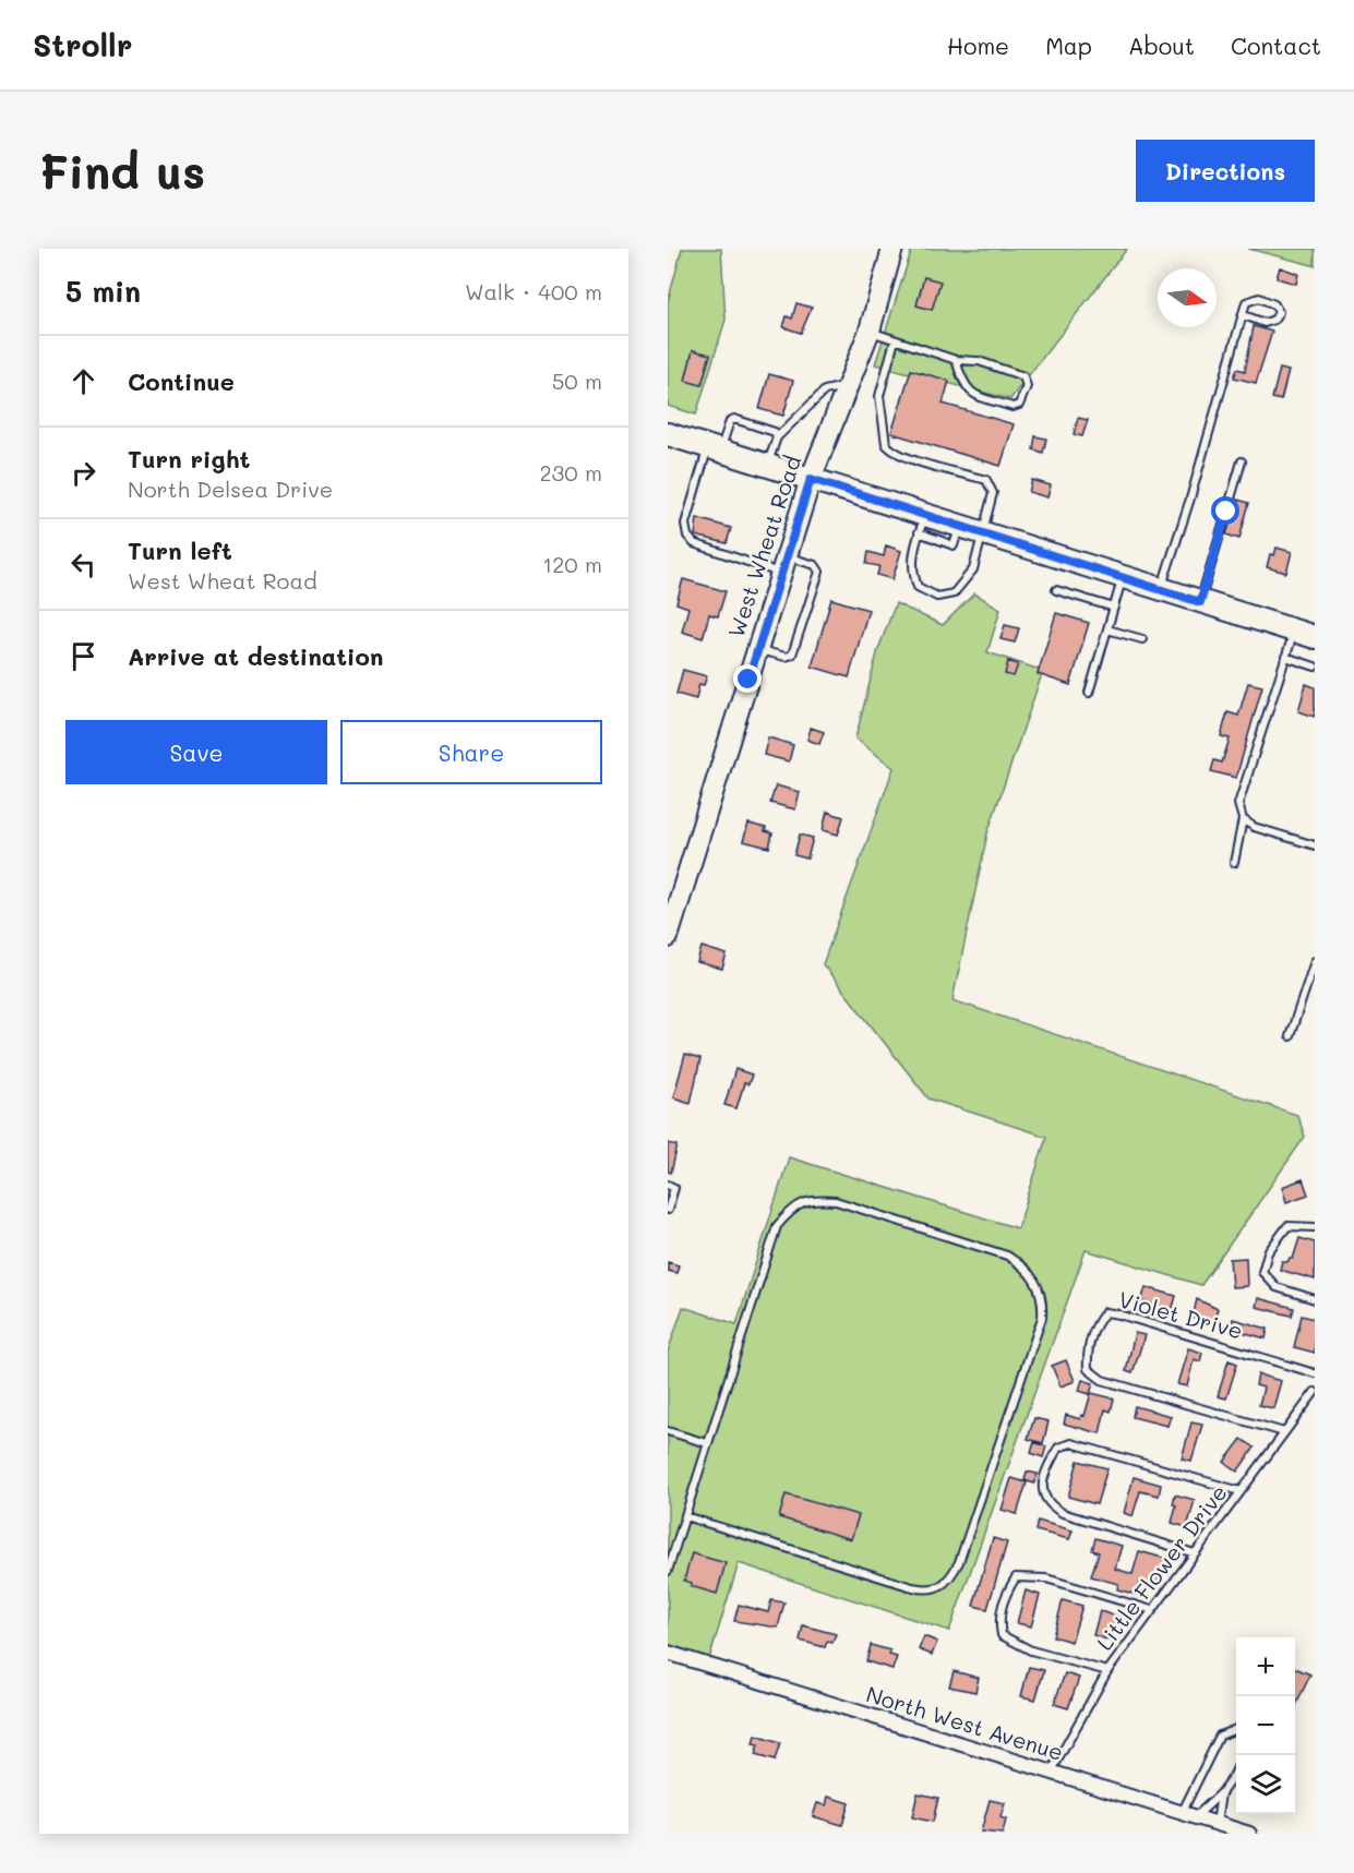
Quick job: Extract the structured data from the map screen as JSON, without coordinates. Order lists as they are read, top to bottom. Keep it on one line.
{"streets":{"street":["West Wheat Road","North West Avenue"],"lane":["Violet Drive","Little Flower Drive"]},"crossings":[["Violet Drive","Little Flower Drive"],["Little Flower Drive","North West Avenue"]],"north":"right","page":{"header":"Strollr","nav":["Home","Map","About","Contact"],"buttons":["Directions",["Save","Share"]],"title":"Find us","heading":["5 min","Walk · 400 m"],"list":[["Continue","50 m"],["Turn right","North Delsea Drive","230 m"],["Turn left","West Wheat Road","120 m"],"Arrive at destination"],"map_buttons":["+","−"]}}
